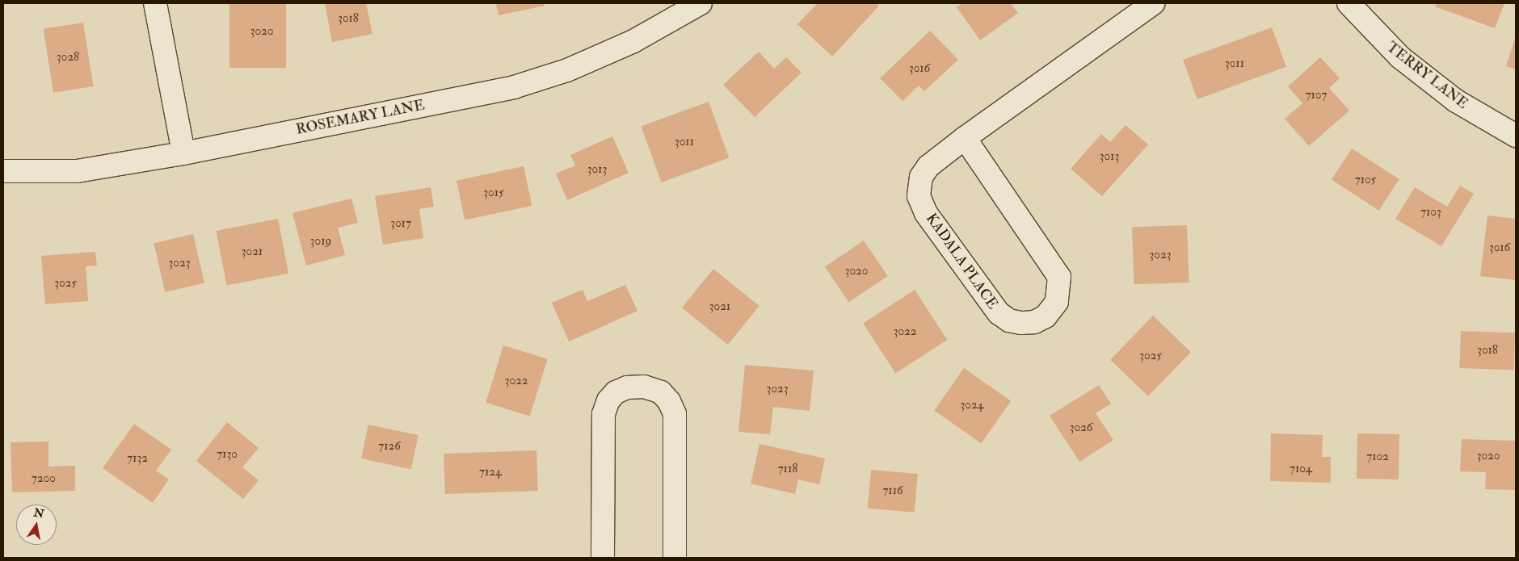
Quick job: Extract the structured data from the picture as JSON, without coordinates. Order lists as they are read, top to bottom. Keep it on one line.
{"streets":{"street":["TERRY LANE","ROSEMARY LANE","KADALA PLACE"]},"house_numbers":["3018","3020","3028","3011","3016","7107","3011","3013","3013","7105","3015","7103","3017","3019","3016","3021","3023","3023","3020","3025","3021","3022","3018","3025","3022","3023","3024","3026","7126","7130","3020","7102","7132","7118","7104","7124","7200","7116"],"north":"top"}
